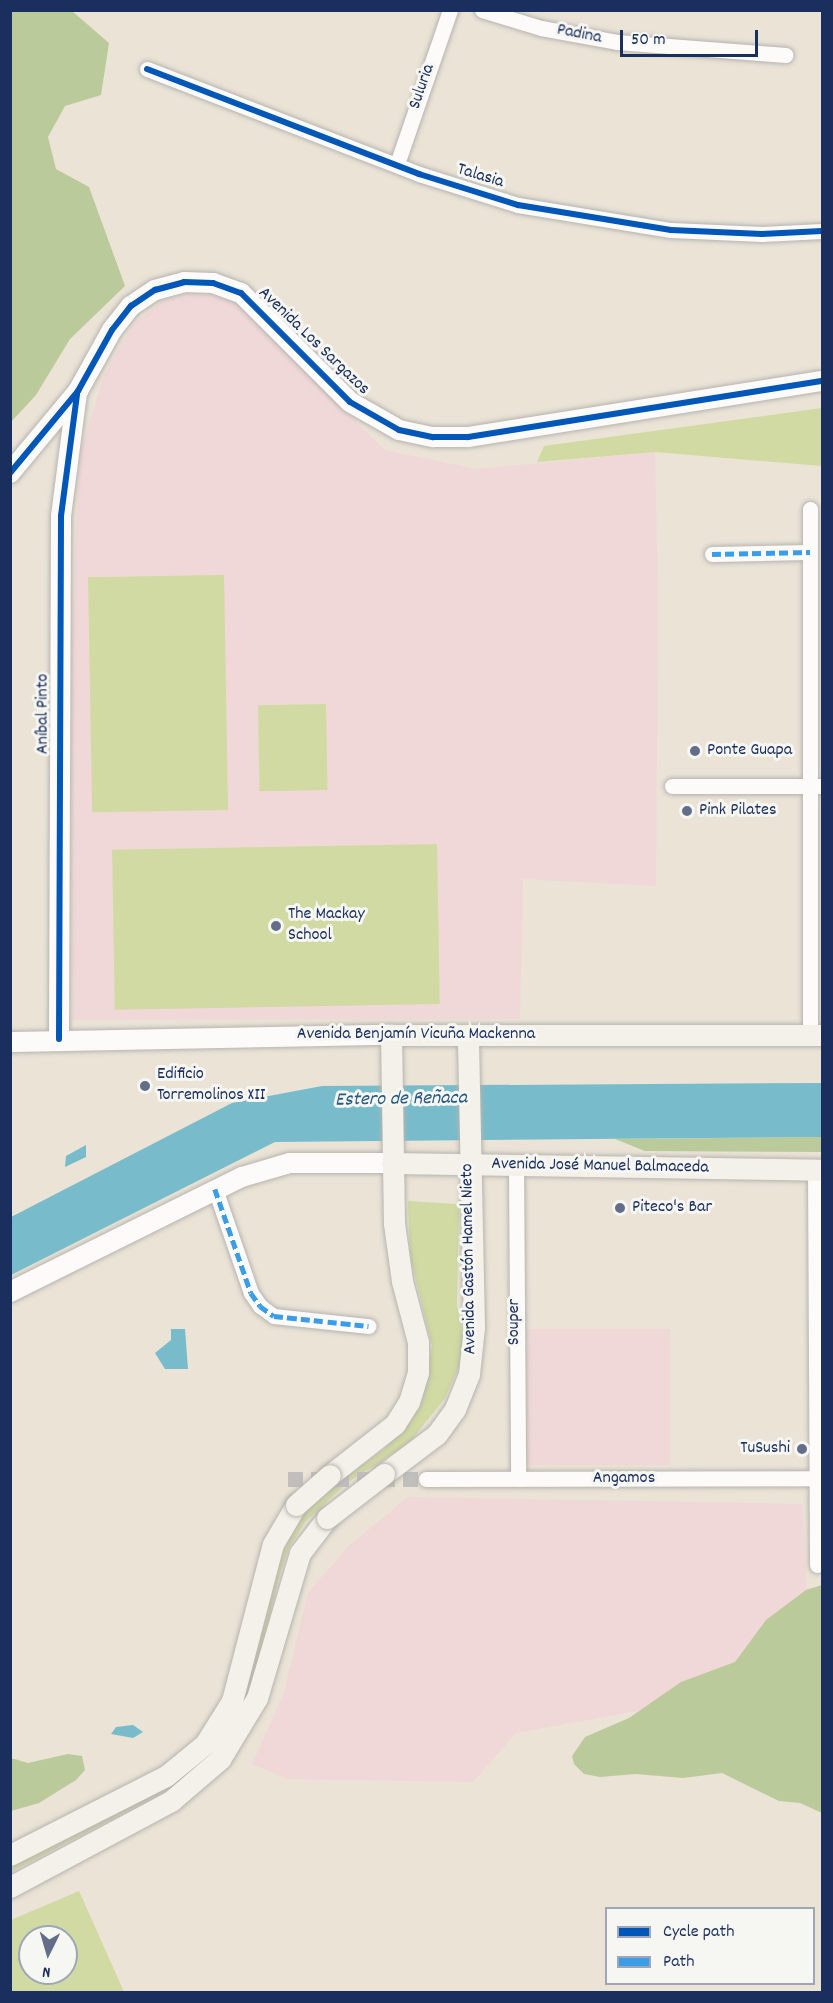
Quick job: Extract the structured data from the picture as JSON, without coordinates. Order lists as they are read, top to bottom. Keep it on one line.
{"streets":{"main road":["Avenida Benjamín Vicuña Mackenna","Avenida José Manuel Balmaceda","Avenida Gastón Hamel Nieto"],"street":["Padina","Suluria","Talasia","Avenida Los Sargazos","Aníbal Pinto","Souper","Angamos"]},"crossings":[["Suluria","Talasia"],["Avenida Los Sargazos","Aníbal Pinto"],["Aníbal Pinto","Avenida Benjamín Vicuña Mackenna"],["Avenida Benjamín Vicuña Mackenna","Avenida Gastón Hamel Nieto"],["Avenida José Manuel Balmaceda","Avenida Gastón Hamel Nieto"],["Avenida José Manuel Balmaceda","Souper"],["Souper","Angamos"]],"water":["Estero de Reñaca"],"places":["Ponte Guapa","Pink Pilates","The Mackay School","Edificio Torremolinos XII","Piteco's Bar","TuSushi"],"legend":["Cycle path","Path"],"scale_bar":"50 m","north":"bottom"}
